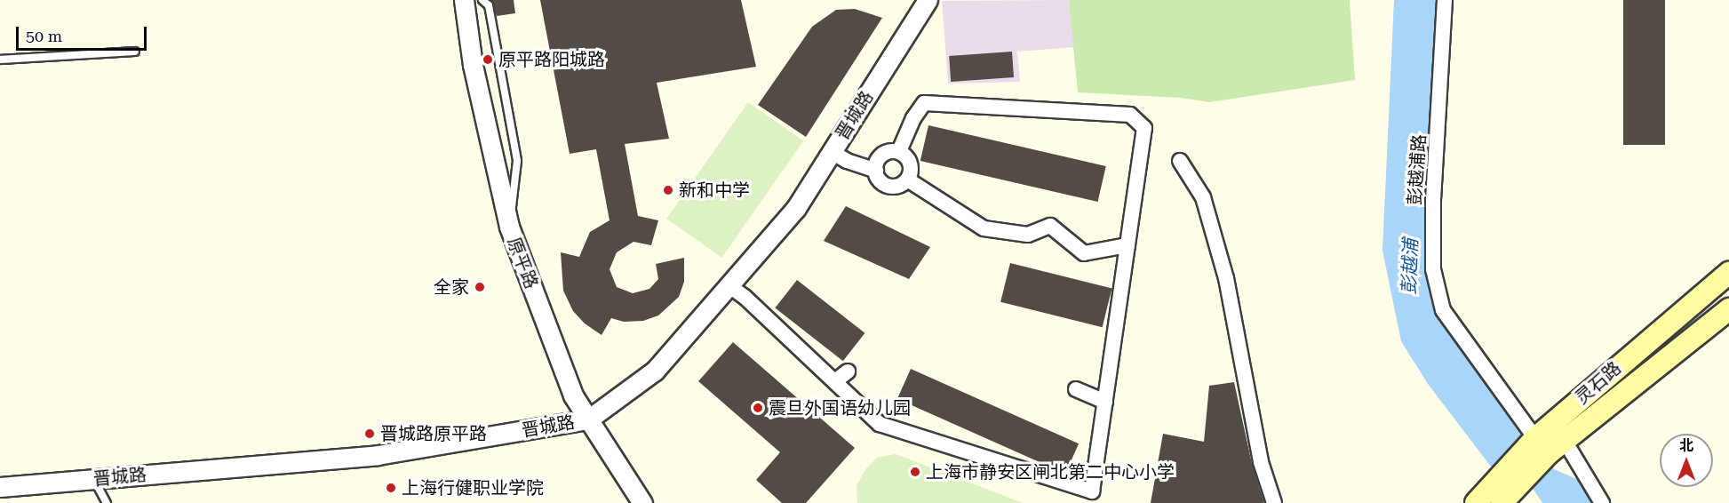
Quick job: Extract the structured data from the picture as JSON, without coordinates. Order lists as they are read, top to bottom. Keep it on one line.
{"streets":{"main road":["灵石路"],"street":["晋城路","彭越浦路","原平路"]},"crossings":[["晋城路","原平路"],["彭越浦路","灵石路"]],"water":["彭越浦"],"places":["原平路阳城路","新和中学","全家","震旦外国语幼儿园","晋城路原平路","上海市静安区闸北第二中心小学","上海行健职业学院"],"scale_bar":"50 m","north":"top"}
